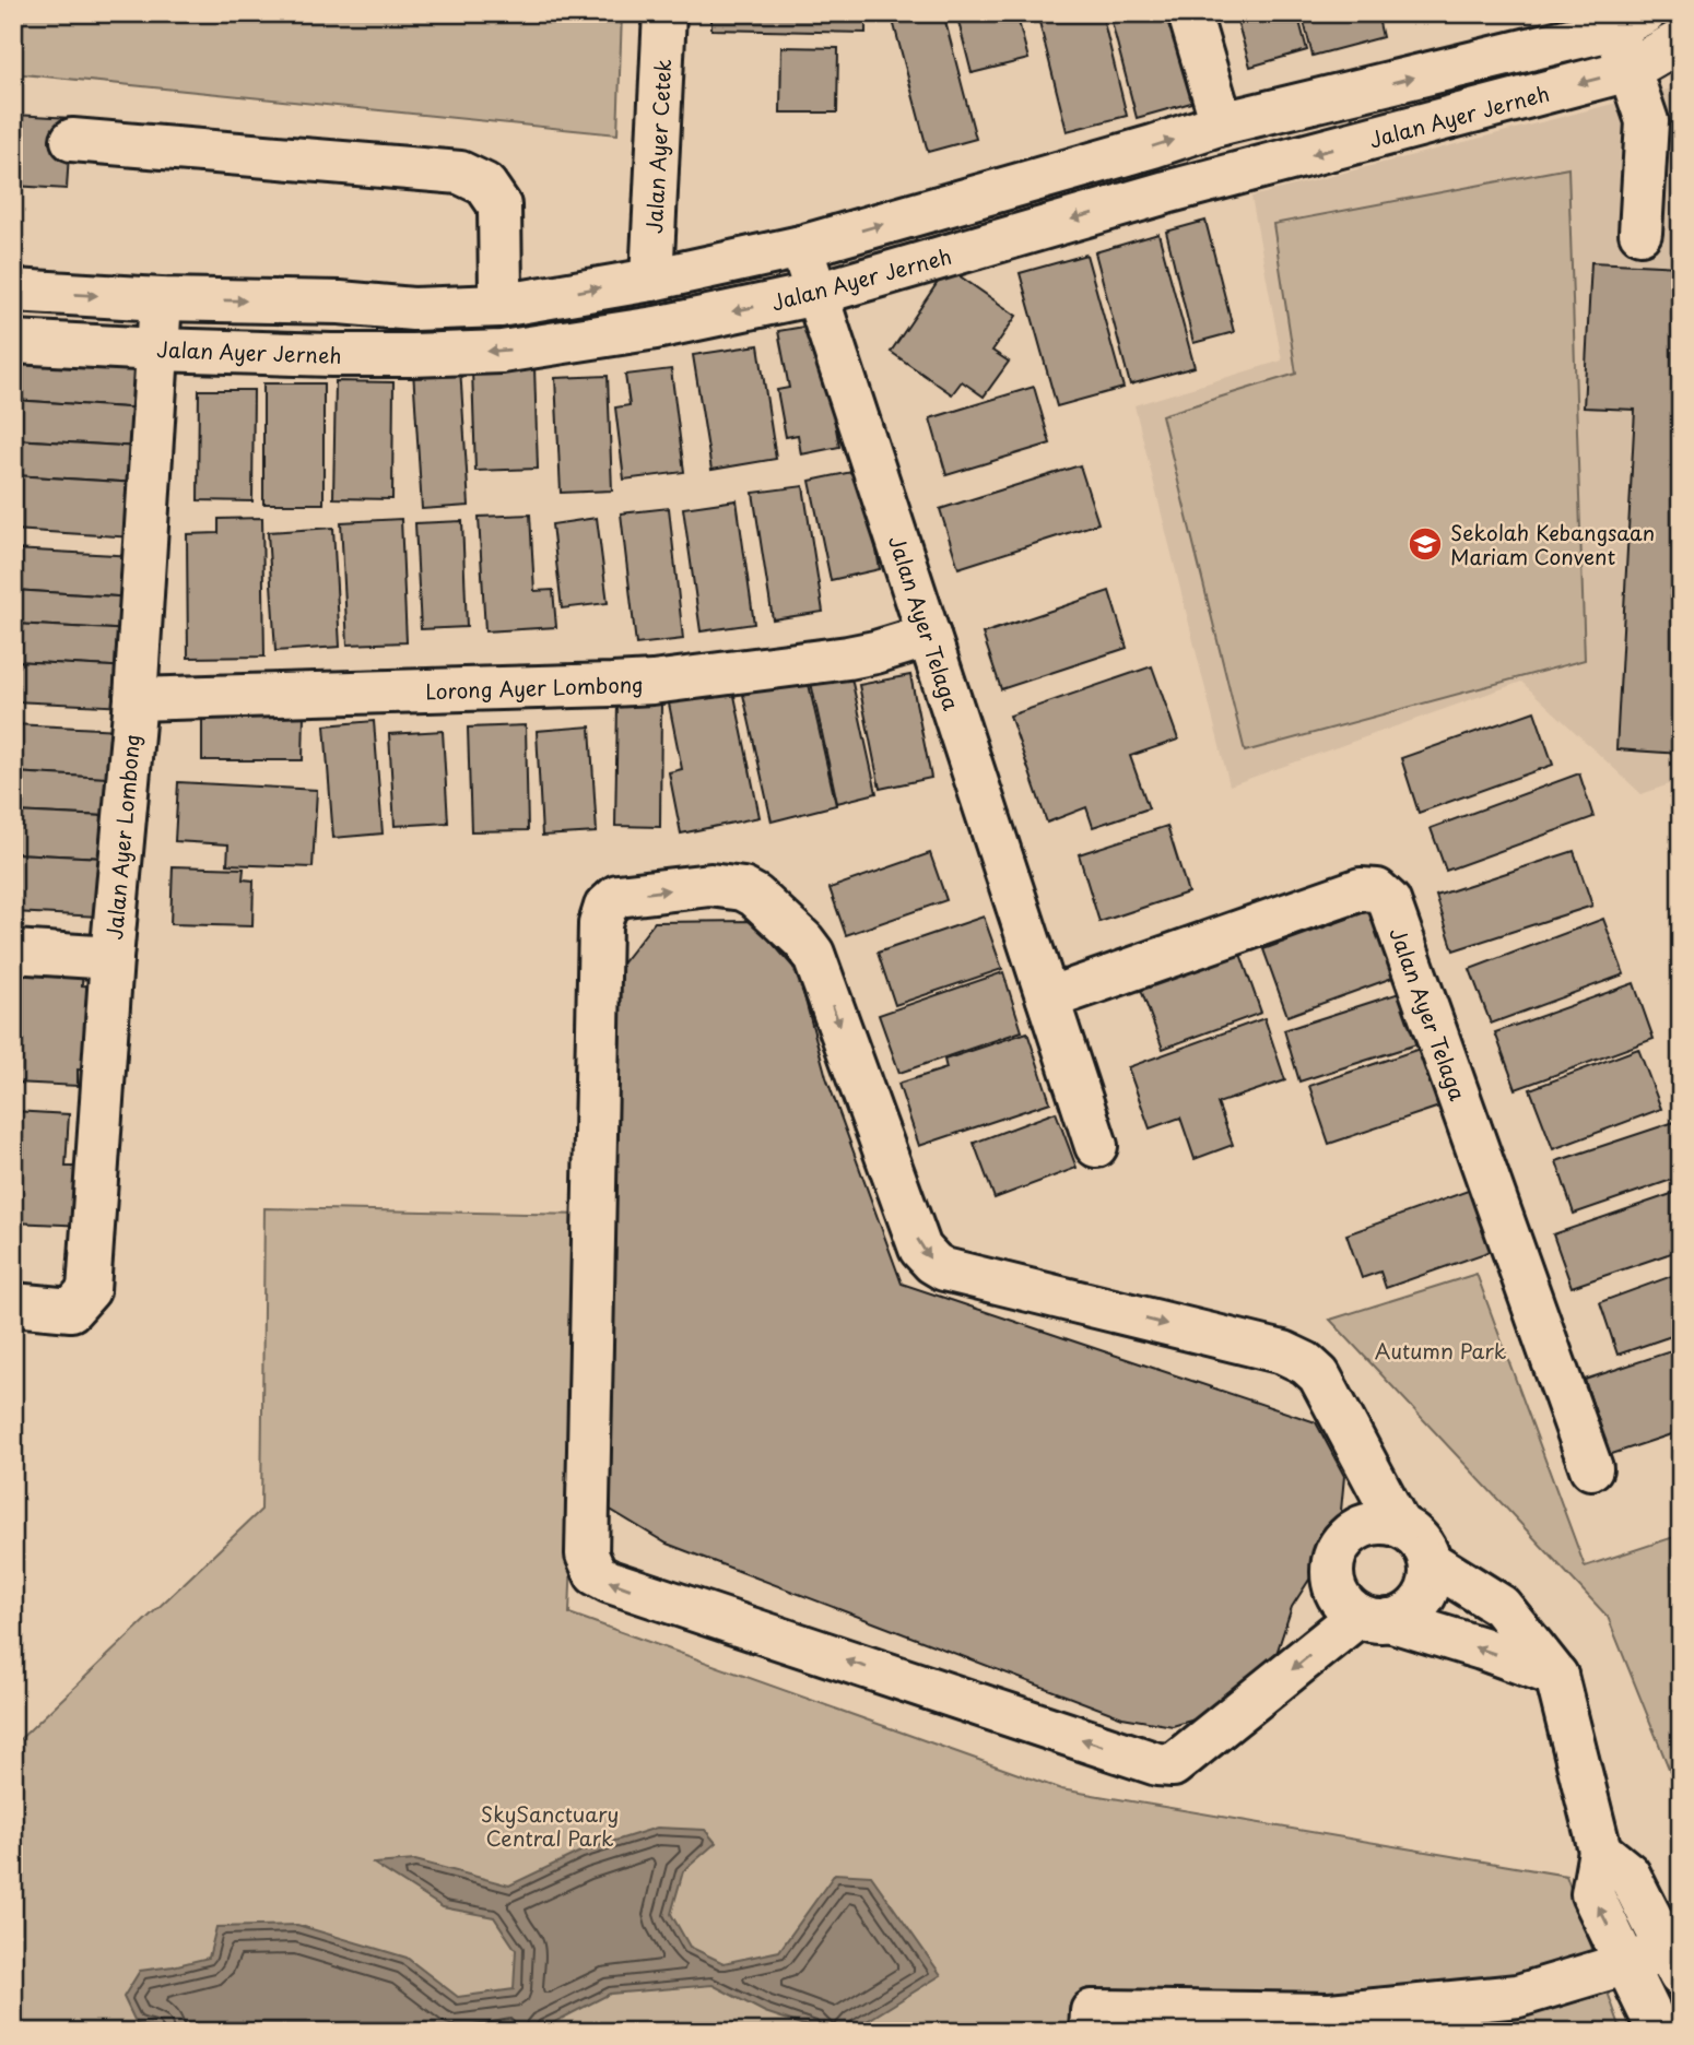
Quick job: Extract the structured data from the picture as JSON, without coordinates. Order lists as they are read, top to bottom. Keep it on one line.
{"streets":{"street":["Jalan Ayer Jerneh","Jalan Ayer Cetek","Jalan Ayer Telaga","Lorong Ayer Lombong","Jalan Ayer Lombong"]},"crossings":[["Jalan Ayer Jerneh","Jalan Ayer Telaga"],["Jalan Ayer Jerneh","Jalan Ayer Lombong"],["Jalan Ayer Telaga","Lorong Ayer Lombong"],["Lorong Ayer Lombong","Jalan Ayer Lombong"]],"parks":["Autumn Park","SkySanctuary Central Park"],"places":{"school or university":["Sekolah Kebangsaan Mariam Convent"]}}
